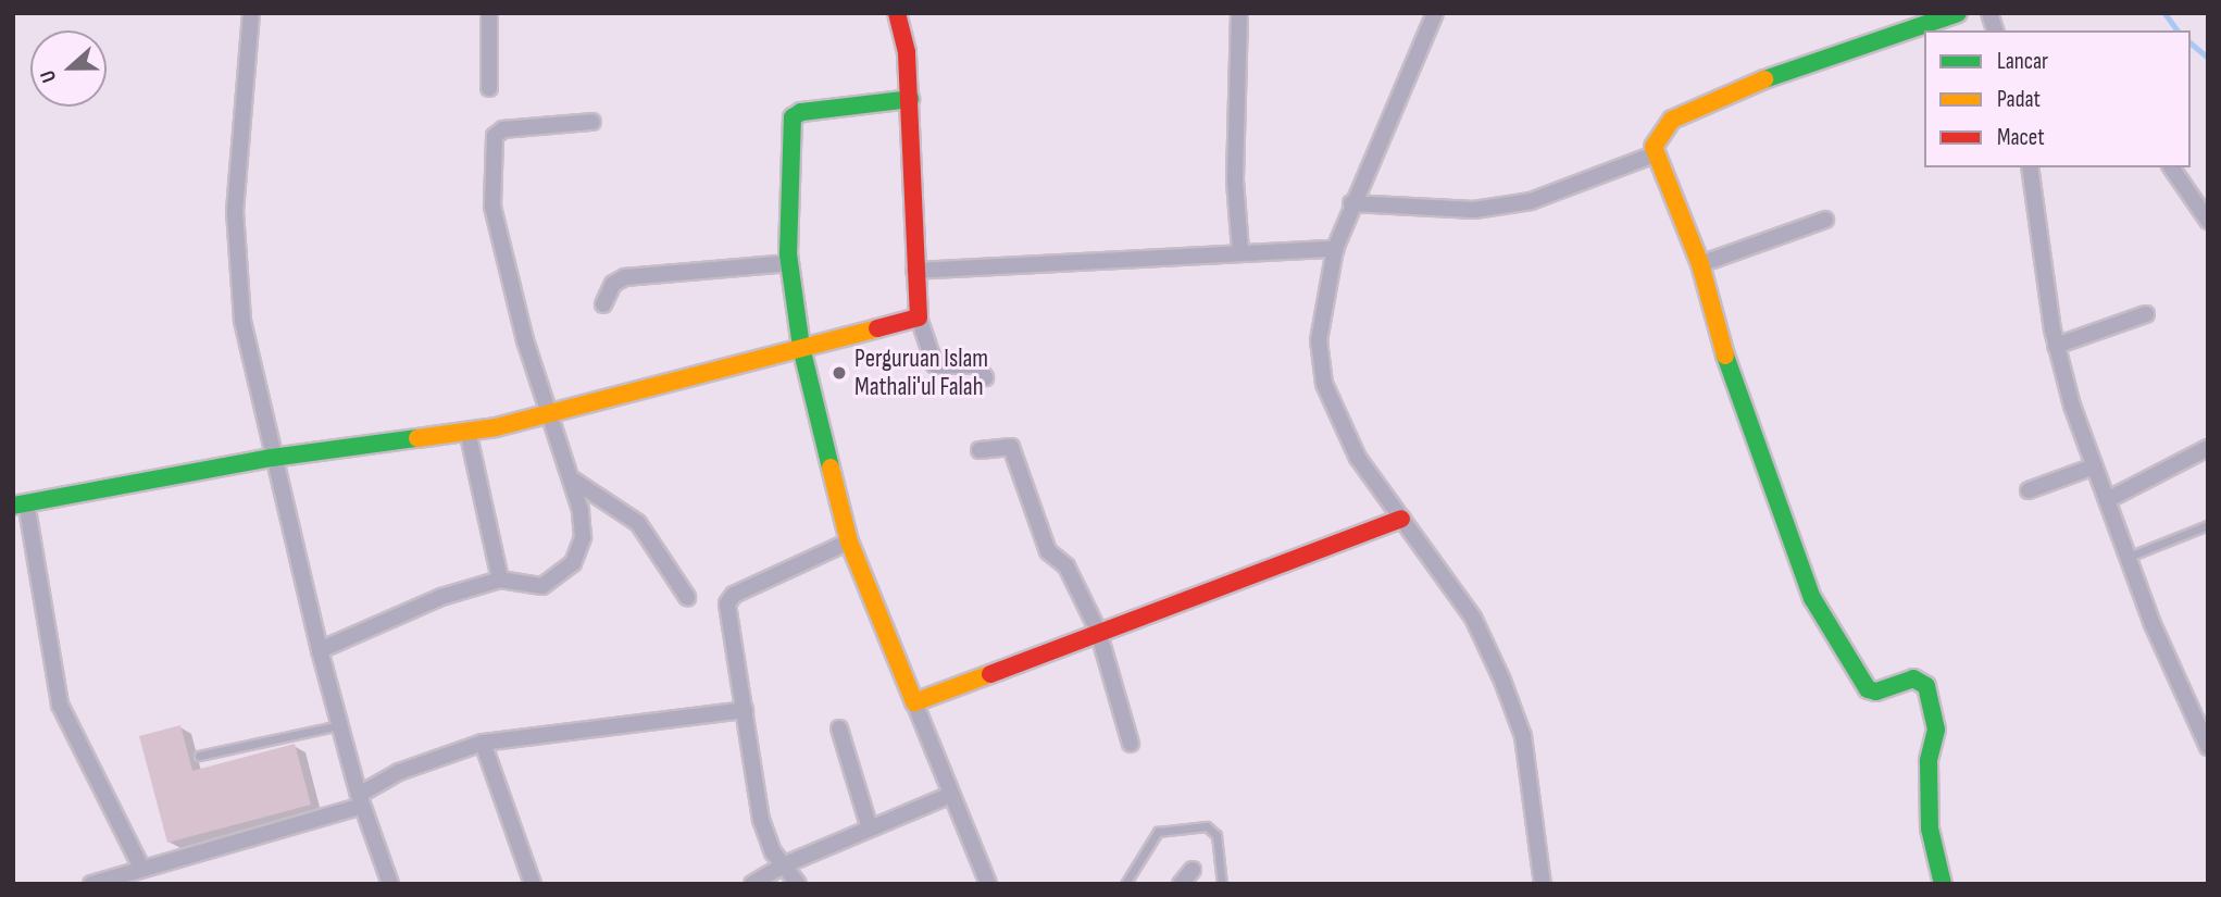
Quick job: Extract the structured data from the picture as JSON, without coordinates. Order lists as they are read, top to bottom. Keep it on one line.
{"places":["Perguruan Islam Mathali'ul Falah"],"legend":["Lancar","Padat","Macet"],"north":"left"}
